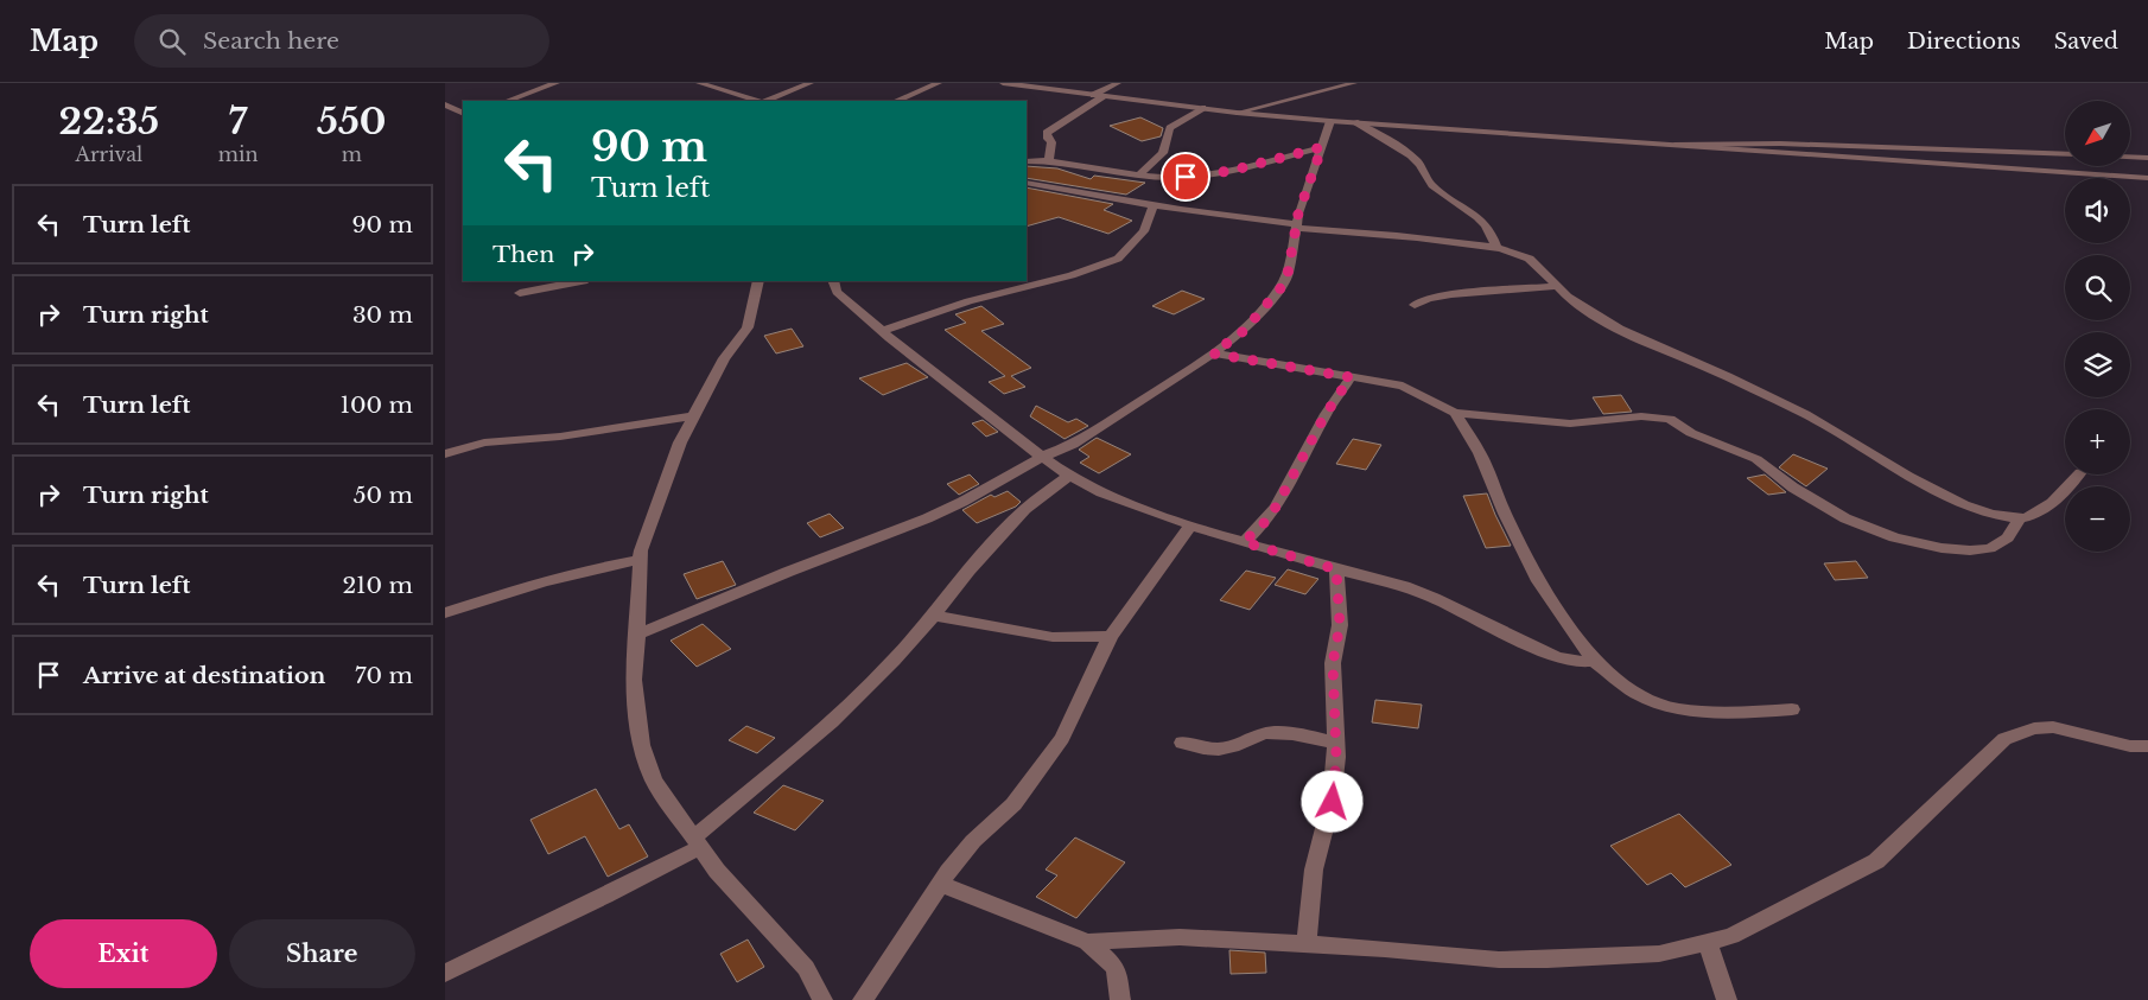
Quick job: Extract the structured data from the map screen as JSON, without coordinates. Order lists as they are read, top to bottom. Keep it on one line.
{"north":"bottom left","page":{"header":"Map","search":"Search here","nav":["Map","Directions","Saved"],"eta":["22:35","Arrival","7","min","550","m"],"map_buttons":["+","−"],"turn":["90 m","Turn left"],"list":[{"name":"Turn left","value":"90 m"},{"name":"Turn right","value":"30 m"},{"name":"Turn left","value":"100 m"},{"name":"Turn right","value":"50 m"},{"name":"Turn left","value":"210 m"},{"name":"Arrive at destination","value":"70 m"}],"then":"Then","buttons":["Exit","Share"]}}
